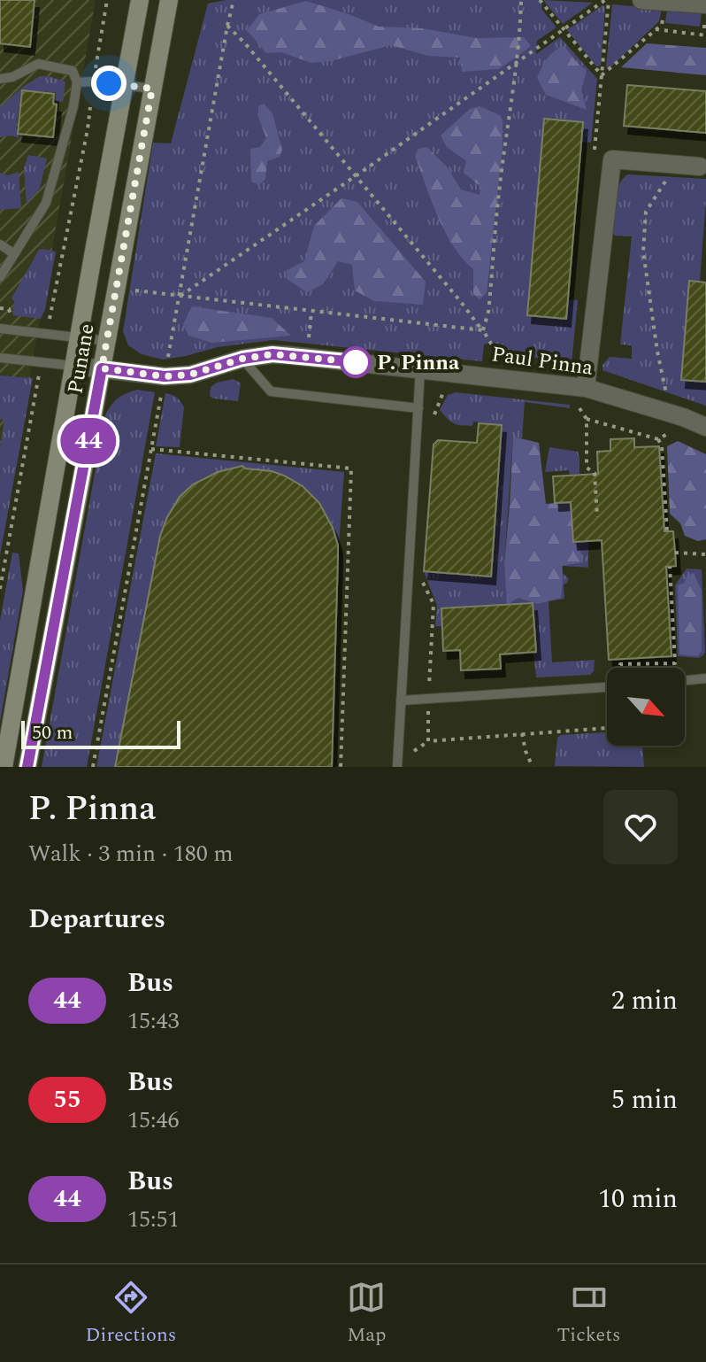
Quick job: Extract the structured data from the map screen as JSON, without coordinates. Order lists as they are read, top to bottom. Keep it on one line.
{"streets":{"main road":["Punane"],"street":["Paul Pinna"]},"crossings":[["Punane","Paul Pinna"]],"places":["P. Pinna"],"lines":["bus line 44"],"scale_bar":"50 m","north":"bottom right","page":{"on_map":"44","scale":"50 m","heading":[["P. Pinna","Walk · 3 min · 180 m"],"Departures"],"list":[{"mark":"44","name":"Bus","note":"15:43","value":"2 min"},{"mark":"55","name":"Bus","note":"15:46","value":"5 min"},{"mark":"44","name":"Bus","note":"15:51","value":"10 min"}],"tabs":["Directions","Map","Tickets"]}}
